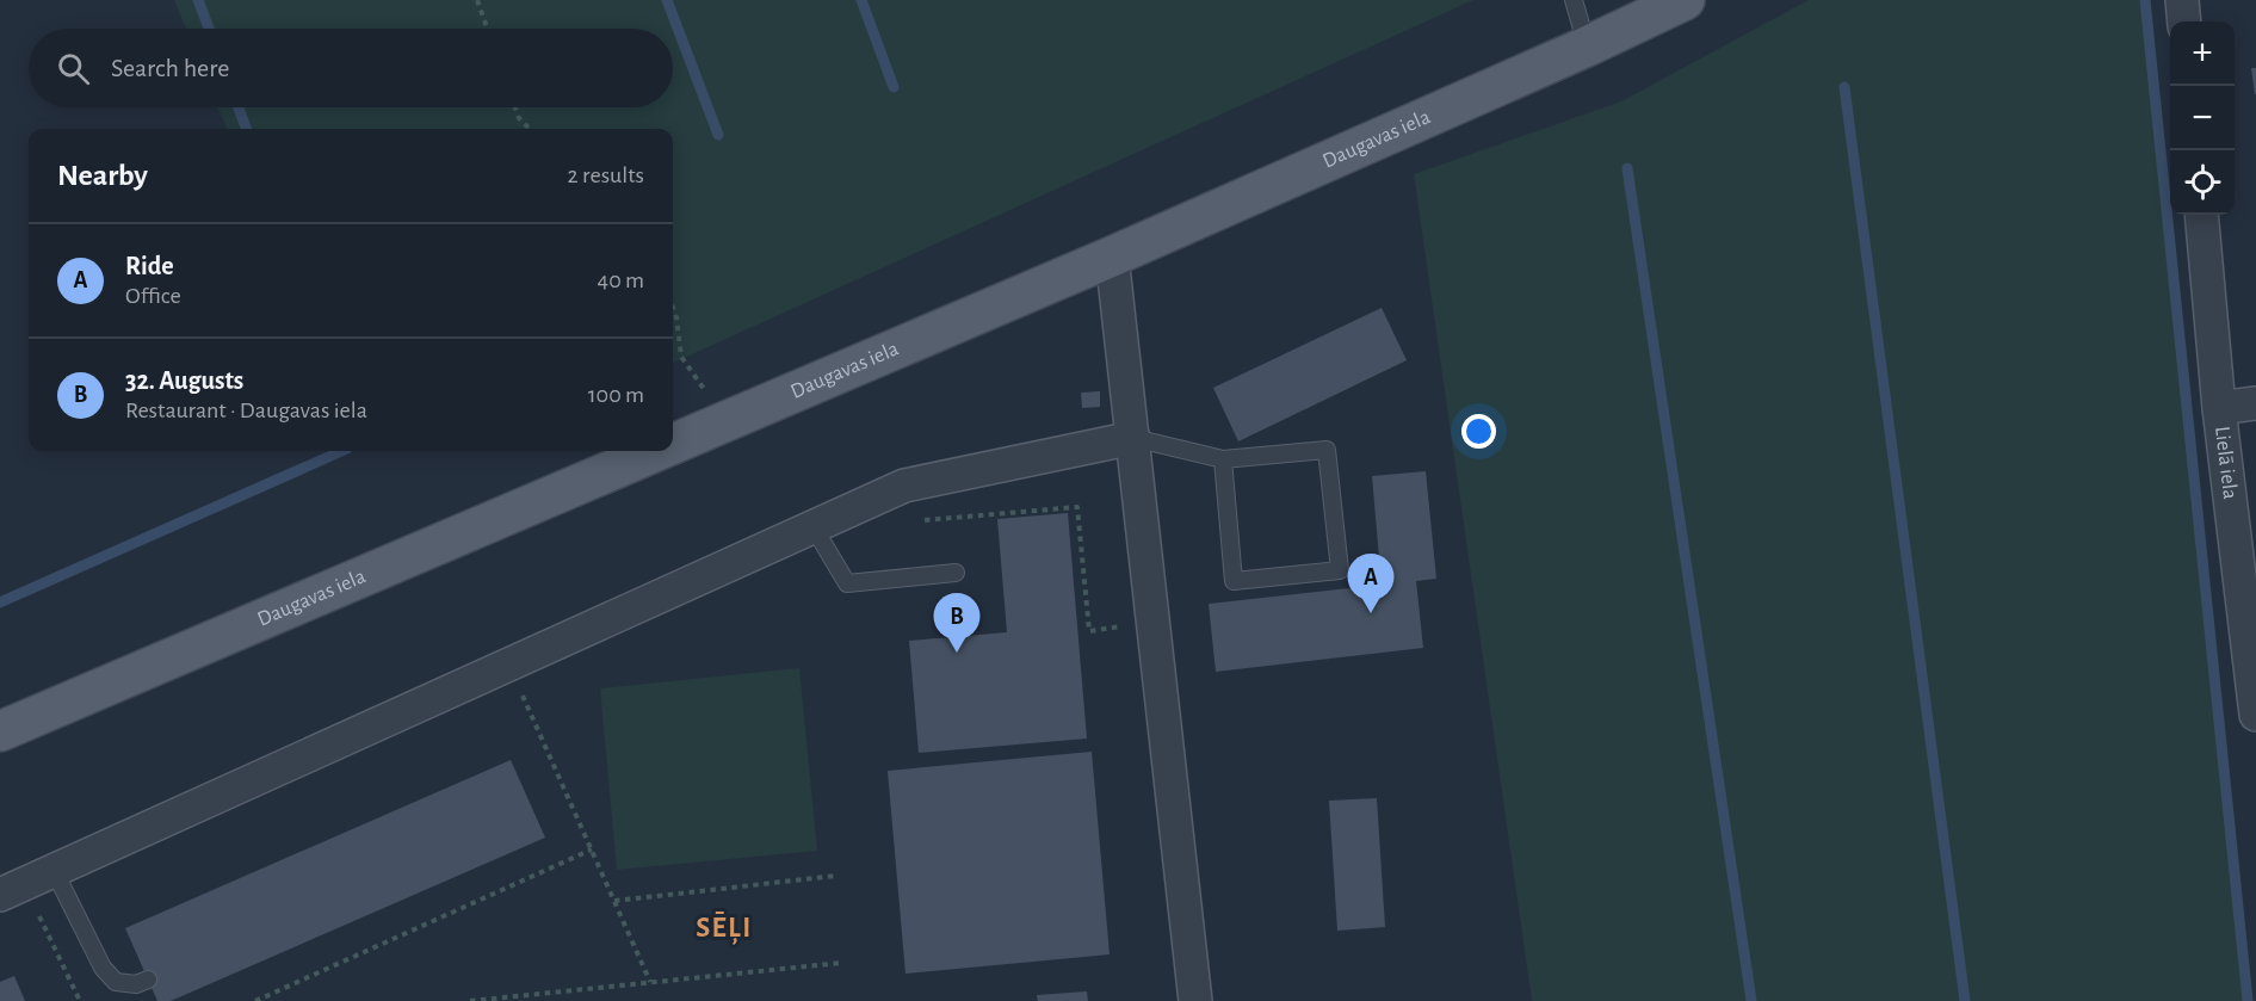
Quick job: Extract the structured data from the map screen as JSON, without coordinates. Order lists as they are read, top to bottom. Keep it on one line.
{"streets":{"main road":["Daugavas iela"],"street":["Lielā iela"]},"districts":["SĒĻI"],"page":{"map_buttons":["+","−"],"search":"Search here","heading":["Nearby","2 results"],"list":[{"mark":"A","name":"Ride","note":"Office","value":"40 m"},{"mark":"B","name":"32. Augusts","note":"Restaurant · Daugavas iela","value":"100 m"}],"pins":["A","B"]}}
